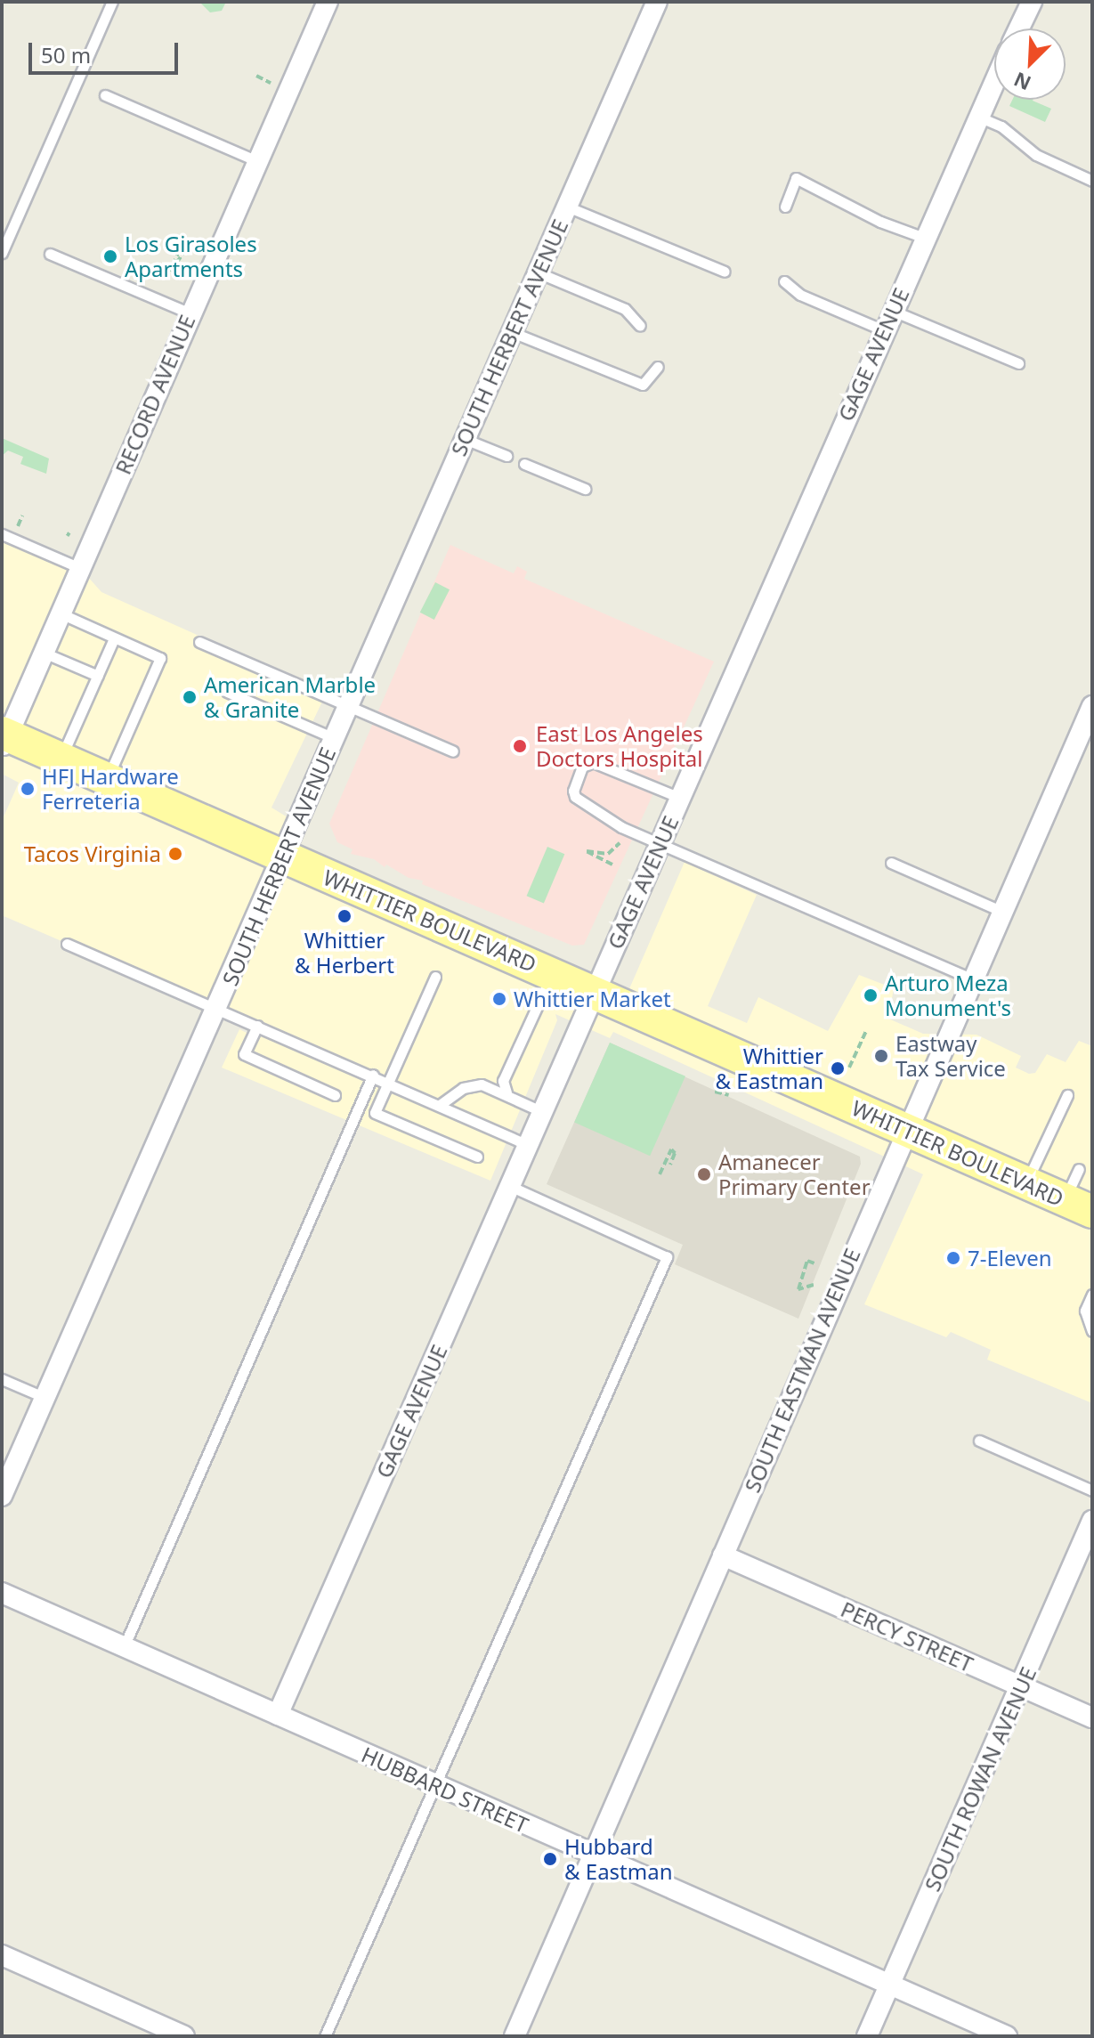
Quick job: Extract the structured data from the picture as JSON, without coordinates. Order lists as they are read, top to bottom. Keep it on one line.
{"streets":{"main road":["WHITTIER BOULEVARD"],"street":["SOUTH HERBERT AVENUE","GAGE AVENUE","RECORD AVENUE","SOUTH EASTMAN AVENUE","PERCY STREET","SOUTH ROWAN AVENUE","HUBBARD STREET"]},"crossings":[["SOUTH HERBERT AVENUE","WHITTIER BOULEVARD"],["GAGE AVENUE","WHITTIER BOULEVARD"],["GAGE AVENUE","HUBBARD STREET"],["RECORD AVENUE","WHITTIER BOULEVARD"],["WHITTIER BOULEVARD","SOUTH EASTMAN AVENUE"],["SOUTH EASTMAN AVENUE","PERCY STREET"],["SOUTH EASTMAN AVENUE","HUBBARD STREET"],["PERCY STREET","SOUTH ROWAN AVENUE"],["SOUTH ROWAN AVENUE","HUBBARD STREET"]],"places":["Los Girasoles Apartments","American Marble & Granite","East Los Angeles Doctors Hospital","HFJ Hardware Ferreteria","Tacos Virginia","Whittier & Herbert","Arturo Meza Monument's","Whittier Market","Eastway Tax Service","Whittier & Eastman","Amanecer Primary Center","7-Eleven","Hubbard & Eastman"],"scale_bar":"50 m","north":"bottom left"}
